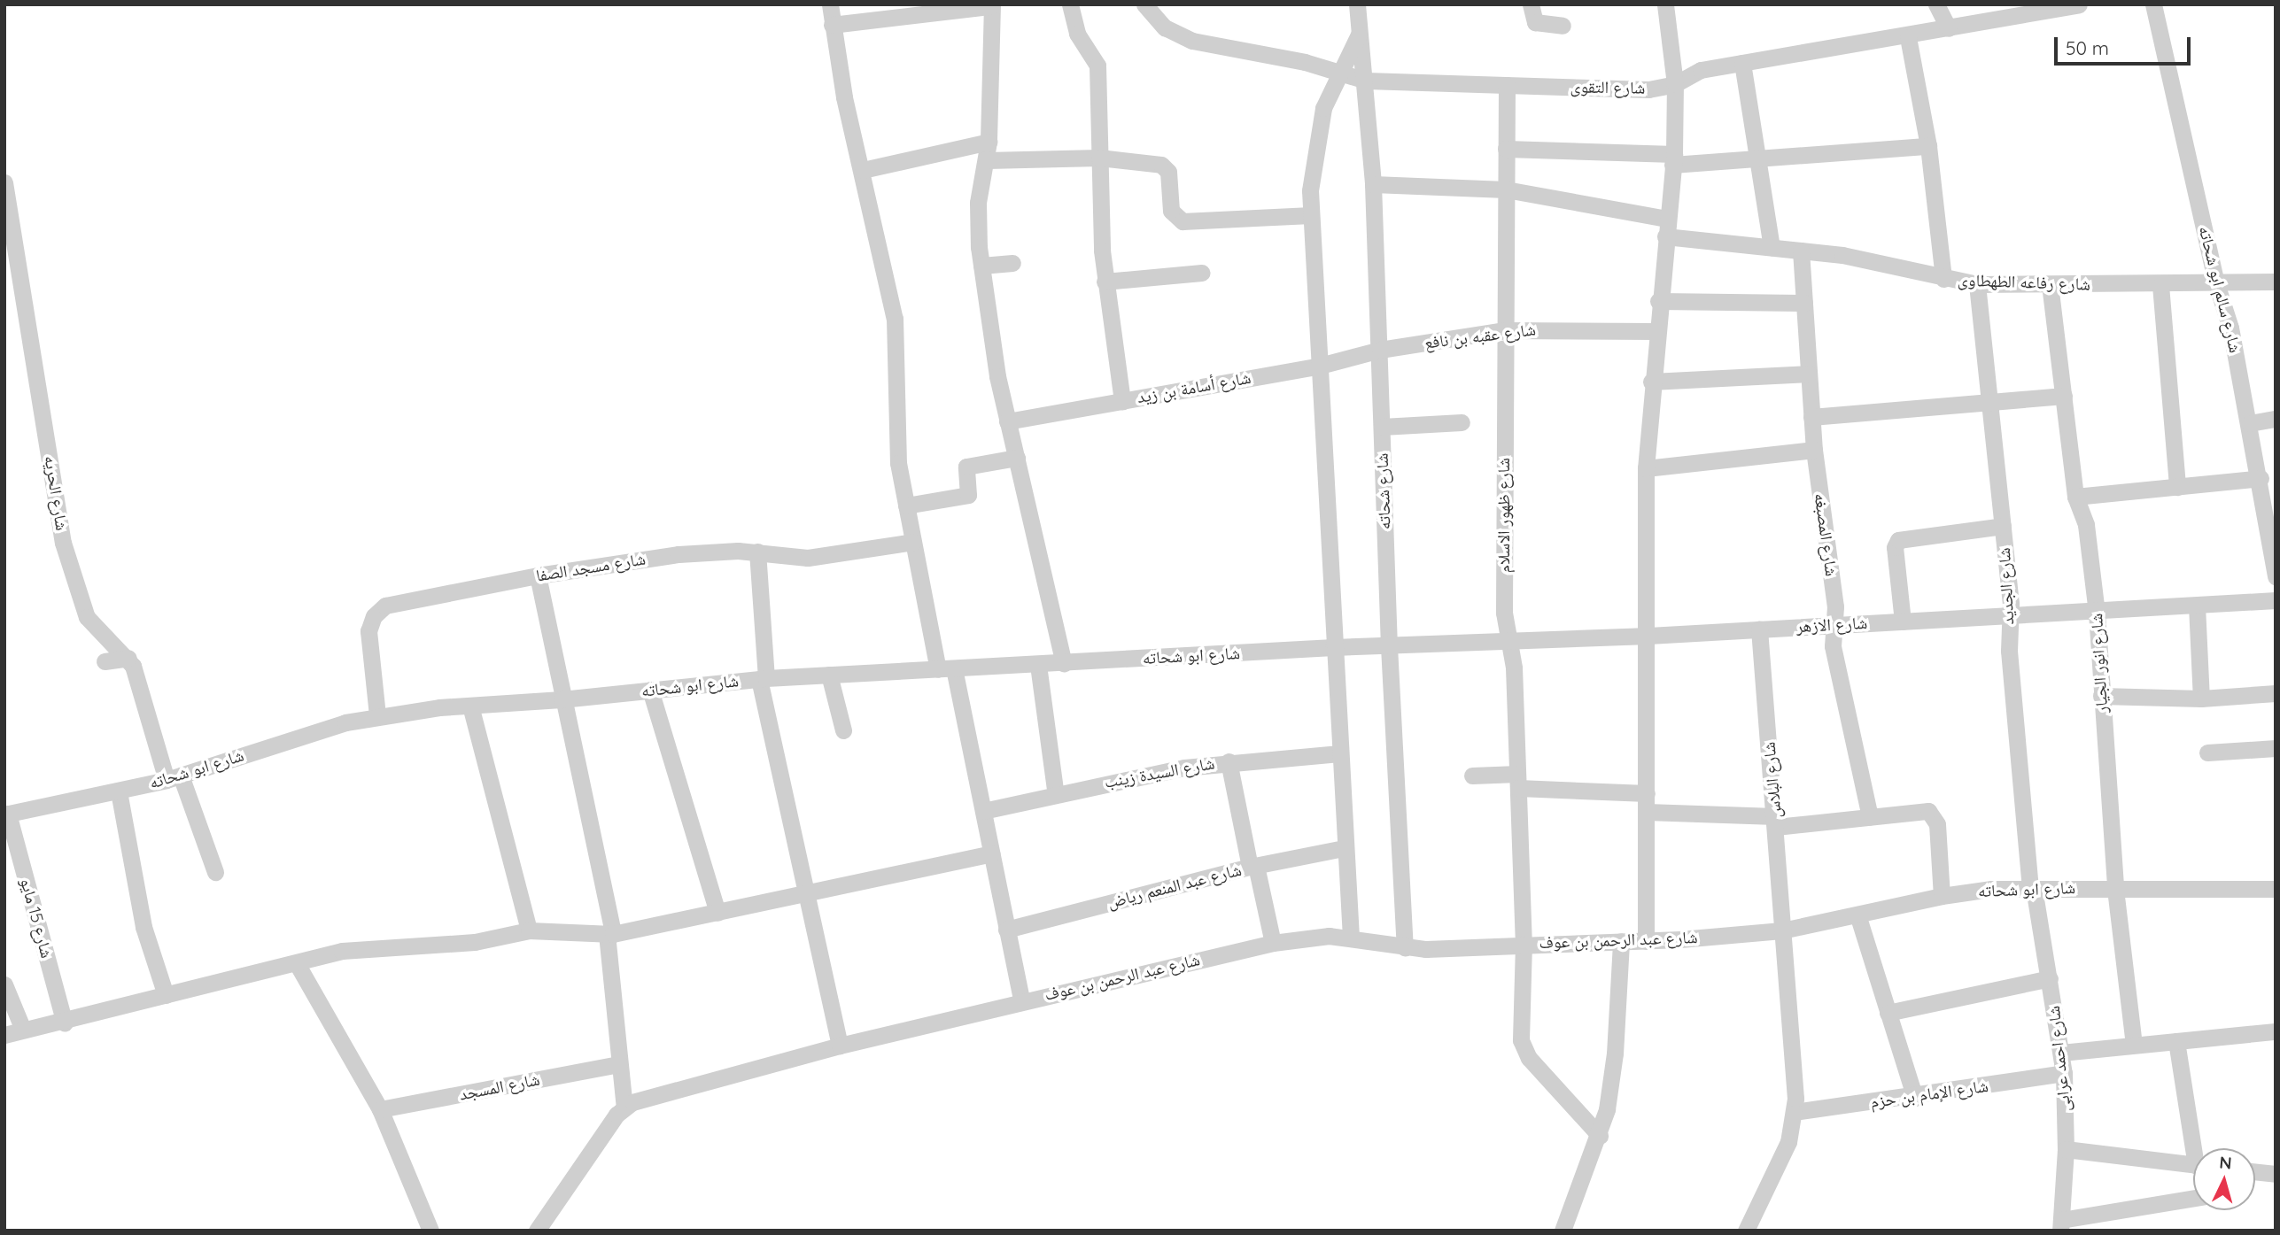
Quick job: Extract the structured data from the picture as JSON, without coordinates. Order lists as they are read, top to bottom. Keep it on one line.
{"streets":{"street":["شارع التقوى","شارع رفاعه الطهطاوى","شارع سالم ابو شحاته","شارع عقبه بن نافع","شارع أسامة بن زيد","شارع شحاته","شارع الحريه","شارع ظهور الاسلام","شارع المصبغه","شارع مسجد الصفا","شارع الجديد","شارع الازهر","شارع ابو شحاته","شارع انور الجيار","شارع السيدة زينب","شارع البلاس","شارع عبد المنعم رياض","شارع 15 مايو","شارع عبد الرحمن بن عوف","شارع احمد عرابى","شارع المسجد","شارع الإمام بن حزم"]},"crossings":[["شارع التقوى","شارع شحاته"],["شارع التقوى","شارع ظهور الاسلام"],["شارع رفاعه الطهطاوى","شارع سالم ابو شحاته"],["شارع رفاعه الطهطاوى","شارع شحاته"],["شارع رفاعه الطهطاوى","شارع ظهور الاسلام"],["شارع رفاعه الطهطاوى","شارع المصبغه"],["شارع رفاعه الطهطاوى","شارع الجديد"],["شارع رفاعه الطهطاوى","شارع انور الجيار"],["شارع عقبه بن نافع","شارع أسامة بن زيد"],["شارع عقبه بن نافع","شارع شحاته"],["شارع عقبه بن نافع","شارع ظهور الاسلام"],["شارع أسامة بن زيد","شارع شحاته"],["شارع شحاته","شارع الازهر"],["شارع شحاته","شارع ابو شحاته"],["شارع شحاته","شارع عبد الرحمن بن عوف"],["شارع ظهور الاسلام","شارع الازهر"],["شارع ظهور الاسلام","شارع عبد الرحمن بن عوف"],["شارع المصبغه","شارع الازهر"],["شارع مسجد الصفا","شارع ابو شحاته"],["شارع الجديد","شارع الازهر"],["شارع الجديد","شارع ابو شحاته"],["شارع الجديد","شارع احمد عرابى"],["شارع الازهر","شارع ابو شحاته"],["شارع الازهر","شارع انور الجيار"],["شارع الازهر","شارع البلاس"],["شارع ابو شحاته","شارع انور الجيار"],["شارع ابو شحاته","شارع البلاس"],["شارع ابو شحاته","شارع 15 مايو"],["شارع ابو شحاته","شارع عبد الرحمن بن عوف"],["شارع ابو شحاته","شارع احمد عرابى"],["شارع البلاس","شارع عبد الرحمن بن عوف"],["شارع البلاس","شارع الإمام بن حزم"],["شارع احمد عرابى","شارع الإمام بن حزم"]],"scale_bar":"50 m","north":"top"}
